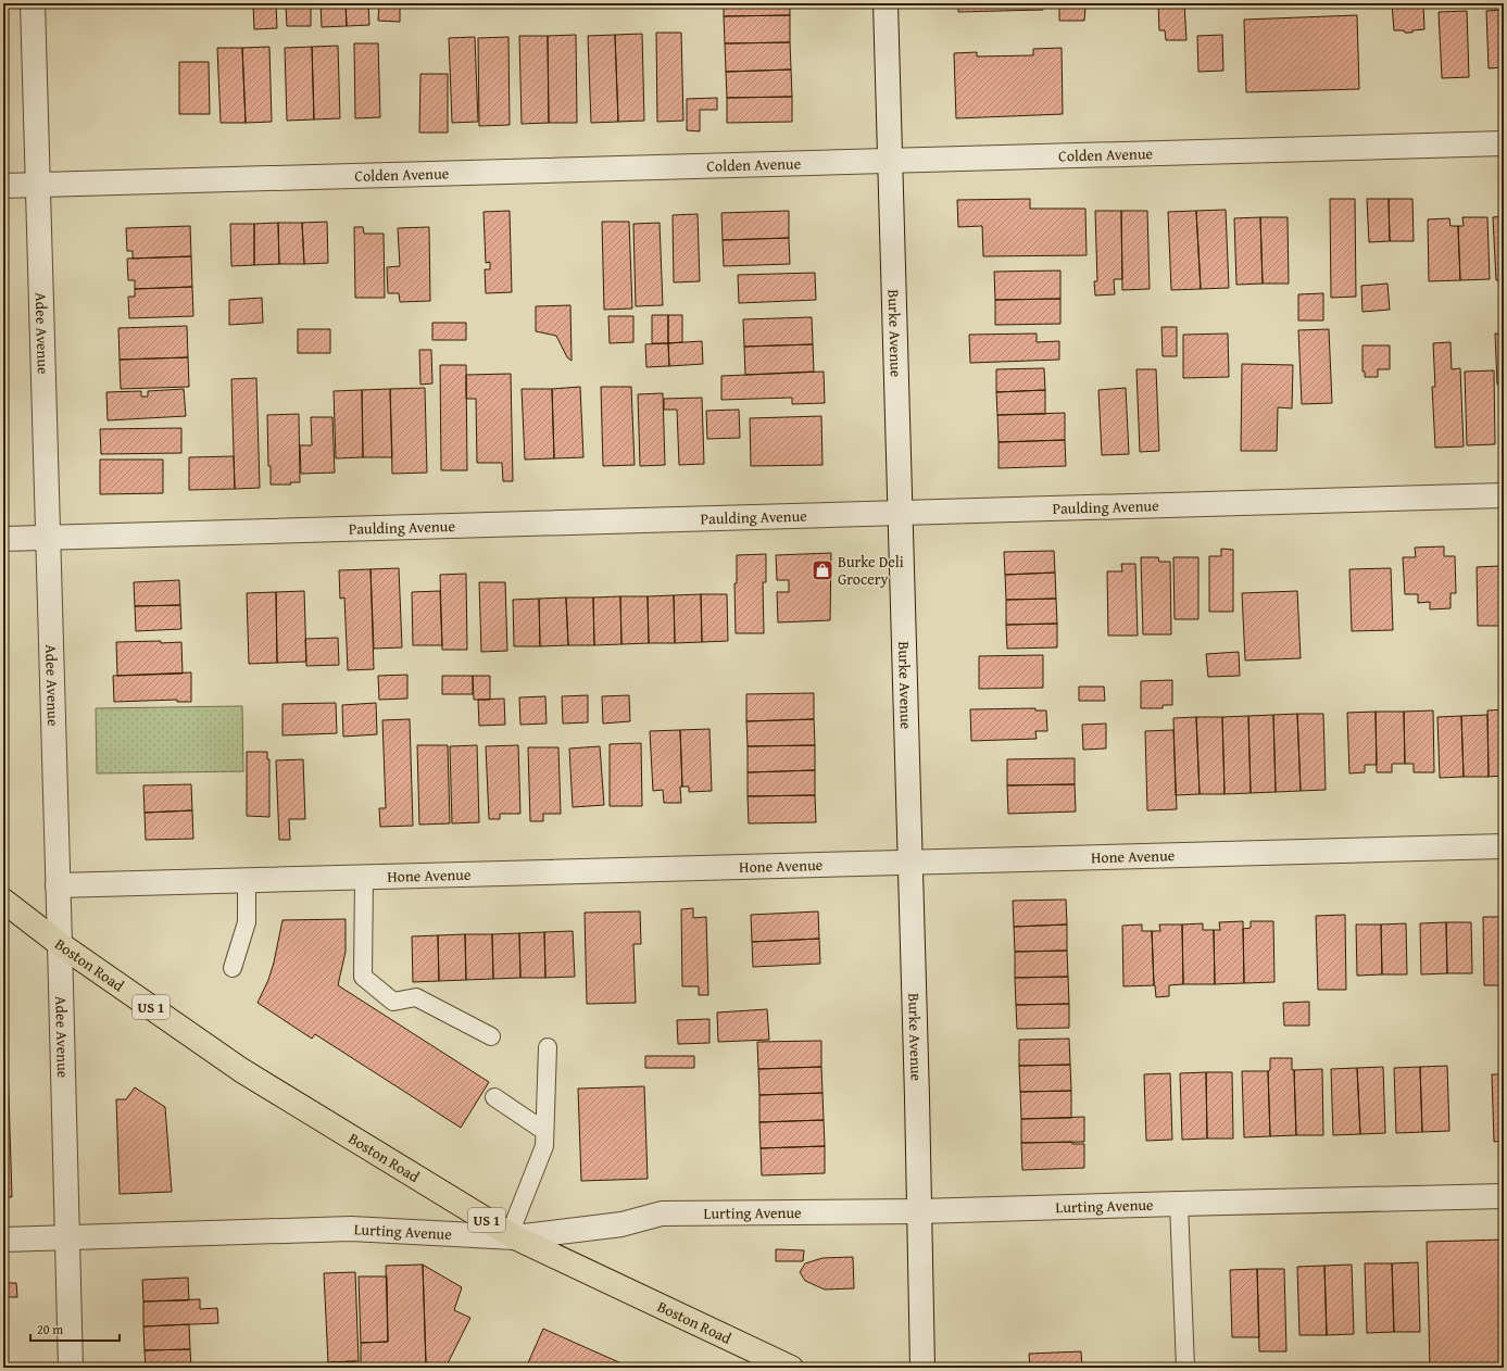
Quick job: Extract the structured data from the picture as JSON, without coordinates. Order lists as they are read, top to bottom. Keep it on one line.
{"streets":{"main road":["Boston Road","US 1"],"street":["Colden Avenue","Adee Avenue","Burke Avenue","Paulding Avenue","Hone Avenue","Lurting Avenue"]},"crossings":[["Colden Avenue","Adee Avenue"],["Colden Avenue","Burke Avenue"],["Adee Avenue","Paulding Avenue"],["Adee Avenue","Hone Avenue"],["Adee Avenue","Boston Road"],["Adee Avenue","Lurting Avenue"],["Burke Avenue","Paulding Avenue"],["Burke Avenue","Hone Avenue"],["Burke Avenue","Lurting Avenue"],["Boston Road","Lurting Avenue"]],"places":{"shop":["Burke Deli Grocery"]},"scale_bar":"20 m"}
